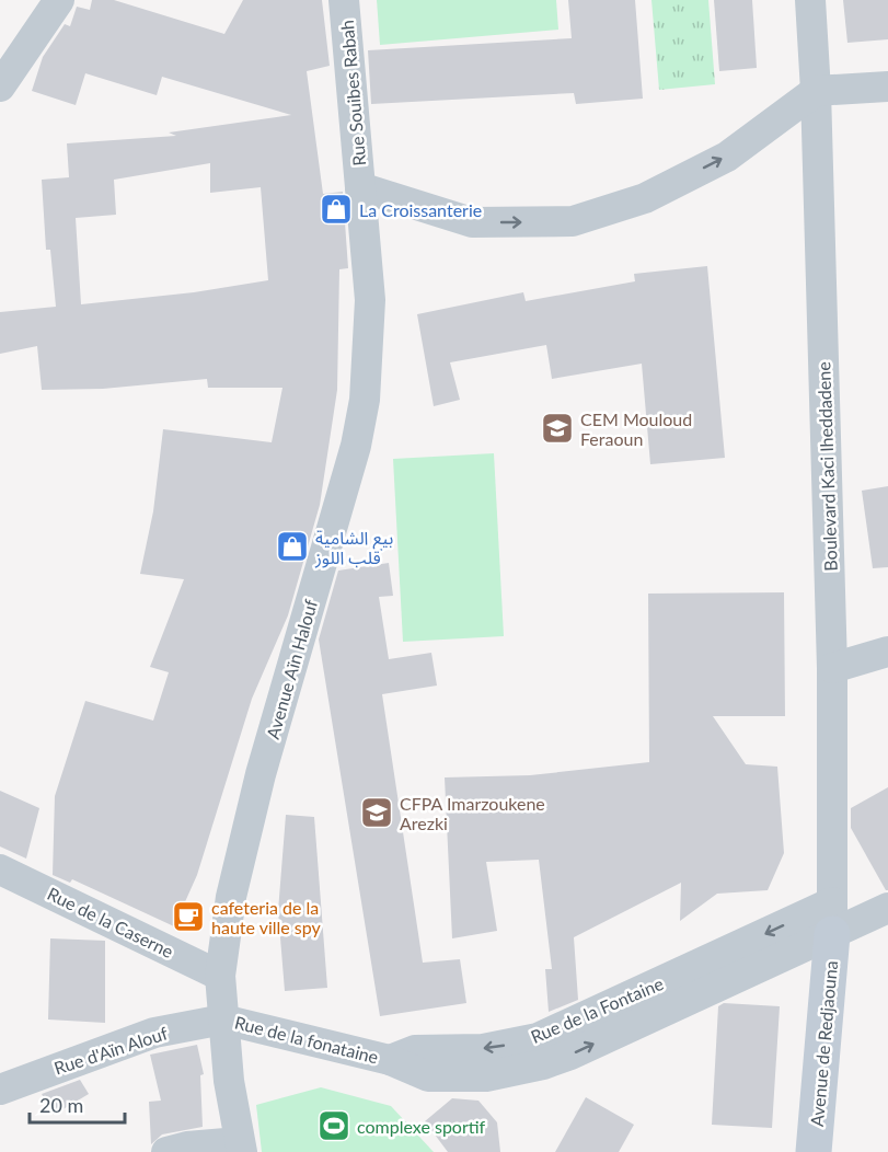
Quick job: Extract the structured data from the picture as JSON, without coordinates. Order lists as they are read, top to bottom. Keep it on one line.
{"streets":{"street":["Rue Souibes Rabah","Boulevard Kaci Iheddadene","Avenue Aïn Halouf","Rue de la Caserne","Rue de la Fontaine","Rue de la fonataine","Avenue de Redjaouna","Rue d'Aïn Alouf"]},"crossings":[["Rue Souibes Rabah","Avenue Aïn Halouf"],["Boulevard Kaci Iheddadene","Rue de la Fontaine"],["Boulevard Kaci Iheddadene","Avenue de Redjaouna"],["Avenue Aïn Halouf","Rue de la Caserne"],["Avenue Aïn Halouf","Rue de la fonataine"],["Avenue Aïn Halouf","Rue d'Aïn Alouf"],["Rue de la Fontaine","Rue de la fonataine"],["Rue de la Fontaine","Avenue de Redjaouna"],["Rue de la fonataine","Rue d'Aïn Alouf"]],"places":{"shop":["La Croissanterie","بيع الشامية قلب اللوز"],"school or university":["CEM Mouloud Feraoun","CFPA Imarzoukene Arezki"],"cafe":["cafeteria de la haute ville spy"],"sports":["complexe sportif"]},"scale_bar":"20 m"}
